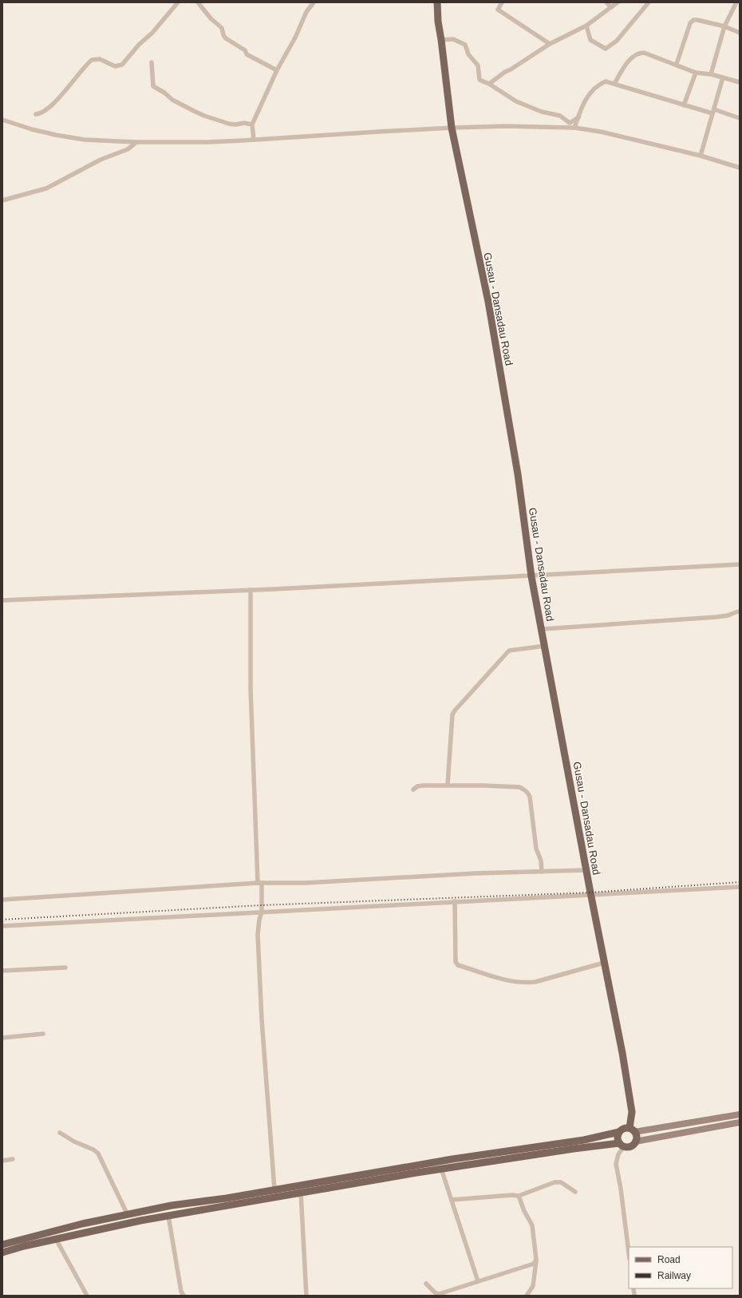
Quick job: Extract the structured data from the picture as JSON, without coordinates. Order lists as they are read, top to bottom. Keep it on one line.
{"streets":{"main road":["Gusau - Dansadau Road"]},"legend":["Road","Railway"]}
